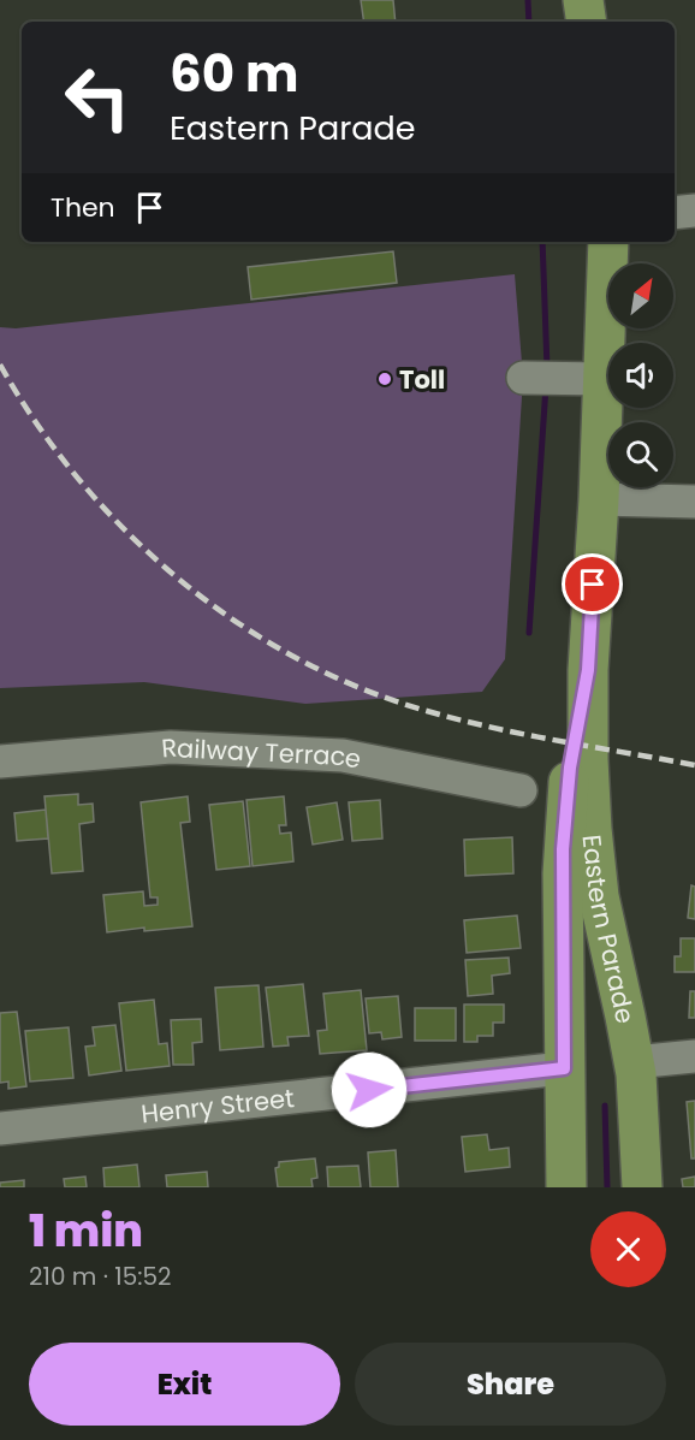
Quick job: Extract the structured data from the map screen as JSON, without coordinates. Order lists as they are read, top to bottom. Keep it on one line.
{"streets":{"main road":["Eastern Parade"],"street":["Railway Terrace","Henry Street"]},"crossings":[["Eastern Parade","Henry Street"]],"places":["Toll"],"north":"top right","page":{"turn":["60 m","Eastern Parade"],"then":"Then","heading":["1 min","210 m · 15:52"],"buttons":["Exit","Share"]}}
